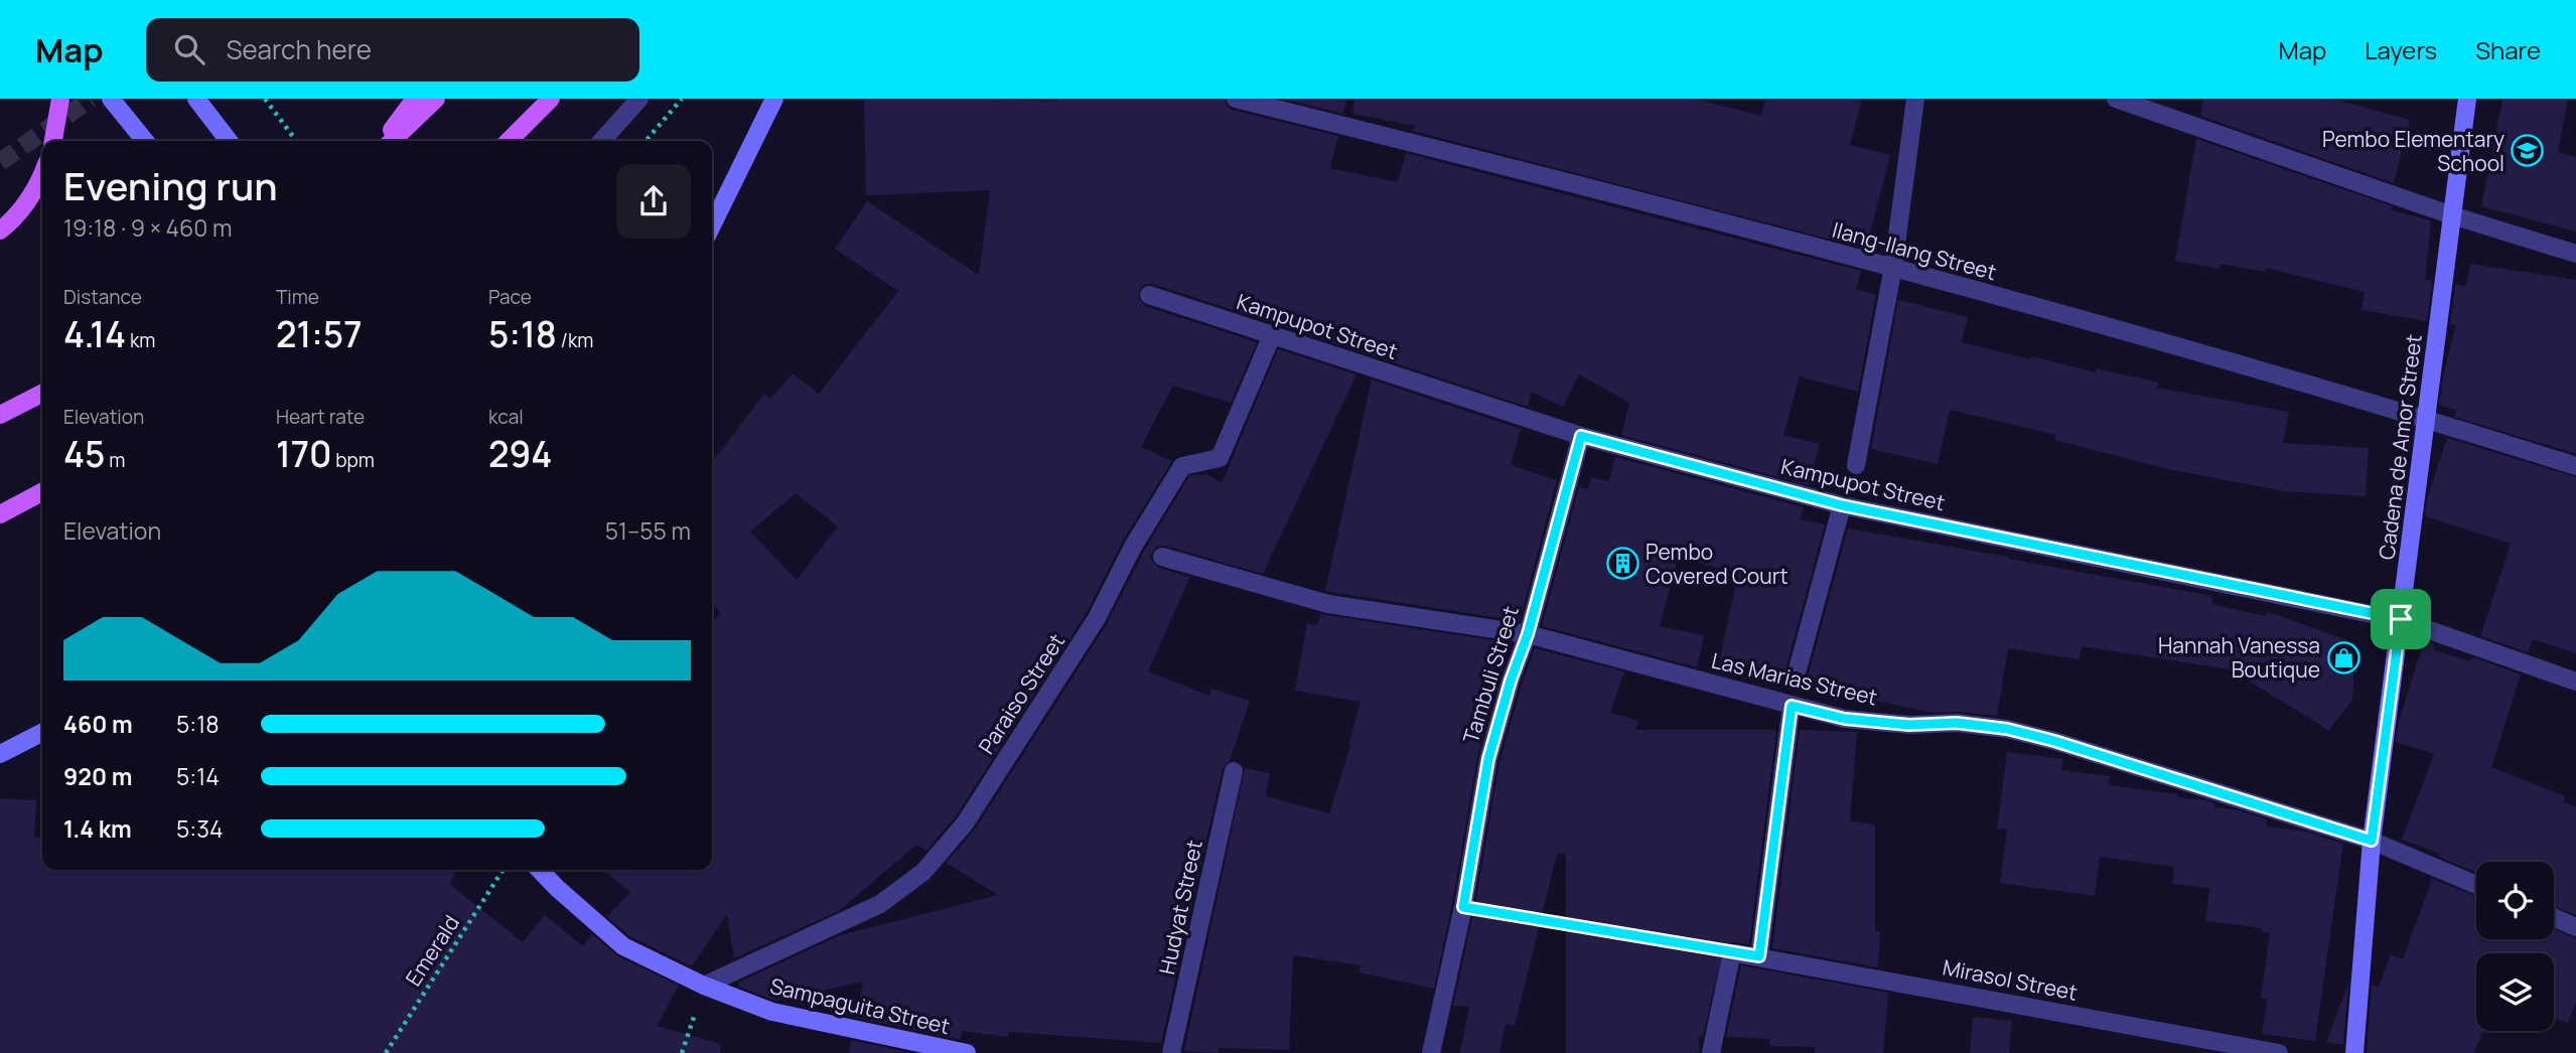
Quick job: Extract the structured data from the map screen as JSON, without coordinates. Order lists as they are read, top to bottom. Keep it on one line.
{"streets":{"street":["Ilang-Ilang Street","Kampupot Street","Cadena de Amor Street","Tambuli Street","Las Marias Street","Paraiso Street","Hudyat Street","Mirasol Street","Sampaguita Street"],"path":["Emerald"]},"crossings":[["Ilang-Ilang Street","Cadena de Amor Street"],["Kampupot Street","Cadena de Amor Street"],["Kampupot Street","Tambuli Street"],["Kampupot Street","Paraiso Street"],["Cadena de Amor Street","Las Marias Street"],["Tambuli Street","Las Marias Street"],["Paraiso Street","Sampaguita Street"]],"places":{"school or university":["Pembo Elementary School"],"building":["Pembo Covered Court"],"shop":["Hannah Vanessa Boutique"]},"page":{"header":"Map","search":"Search here","nav":["Map","Layers","Share"],"heading":["Evening run","19:18 · 9 × 460 m"],"stats":[["Distance","4.14 km"],["Time","21:57"],["Pace","5:18 /km"],["Elevation","45 m"],["Heart rate","170 bpm"],["kcal","294"]],"chart":["Elevation","51–55 m"],"list":[{"name":"460 m","note":"5:18"},{"name":"920 m","note":"5:14"},{"name":"1.4 km","note":"5:34"}]}}
